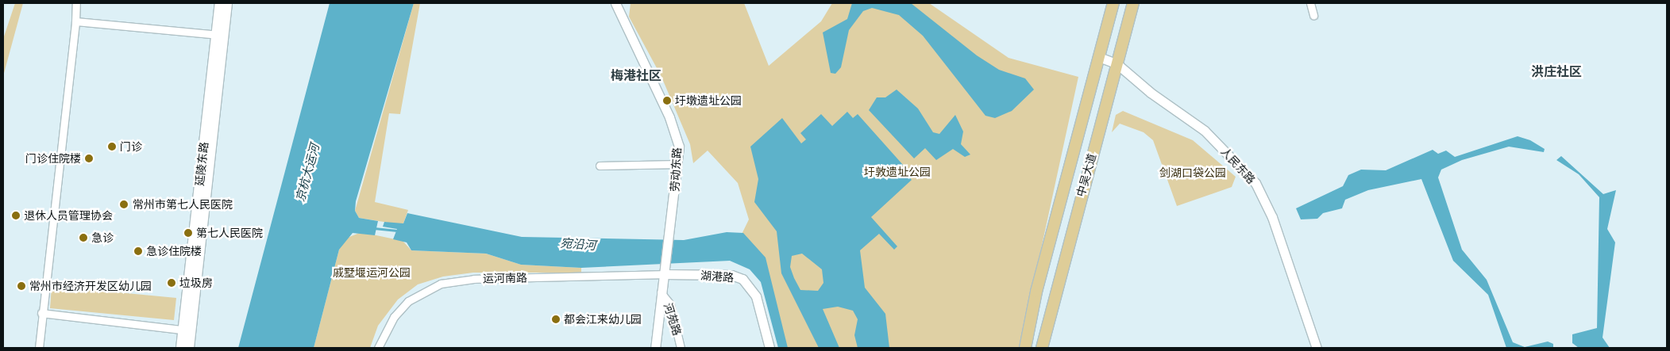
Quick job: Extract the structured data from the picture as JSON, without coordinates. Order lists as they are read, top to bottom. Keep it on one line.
{"streets":{"main road":["延陵东路","中吴大道"],"street":["人民东路","劳动东路","湖港路","运河南路","河苑路"]},"crossings":[["人民东路","中吴大道"],["劳动东路","湖港路"],["劳动东路","运河南路"],["劳动东路","河苑路"],["湖港路","运河南路"]],"districts":["洪庄社区","梅港社区"],"water":["京杭大运河","宛沿河"],"parks":["圩敦遗址公园","剑湖口袋公园","戚墅堰运河公园"],"places":["圩墩遗址公园","门诊","门诊住院楼","常州市第七人民医院","退休人员管理协会","第七人民医院","急诊","急诊住院楼","垃圾房","常州市经济开发区幼儿园","都会江来幼儿园"]}
